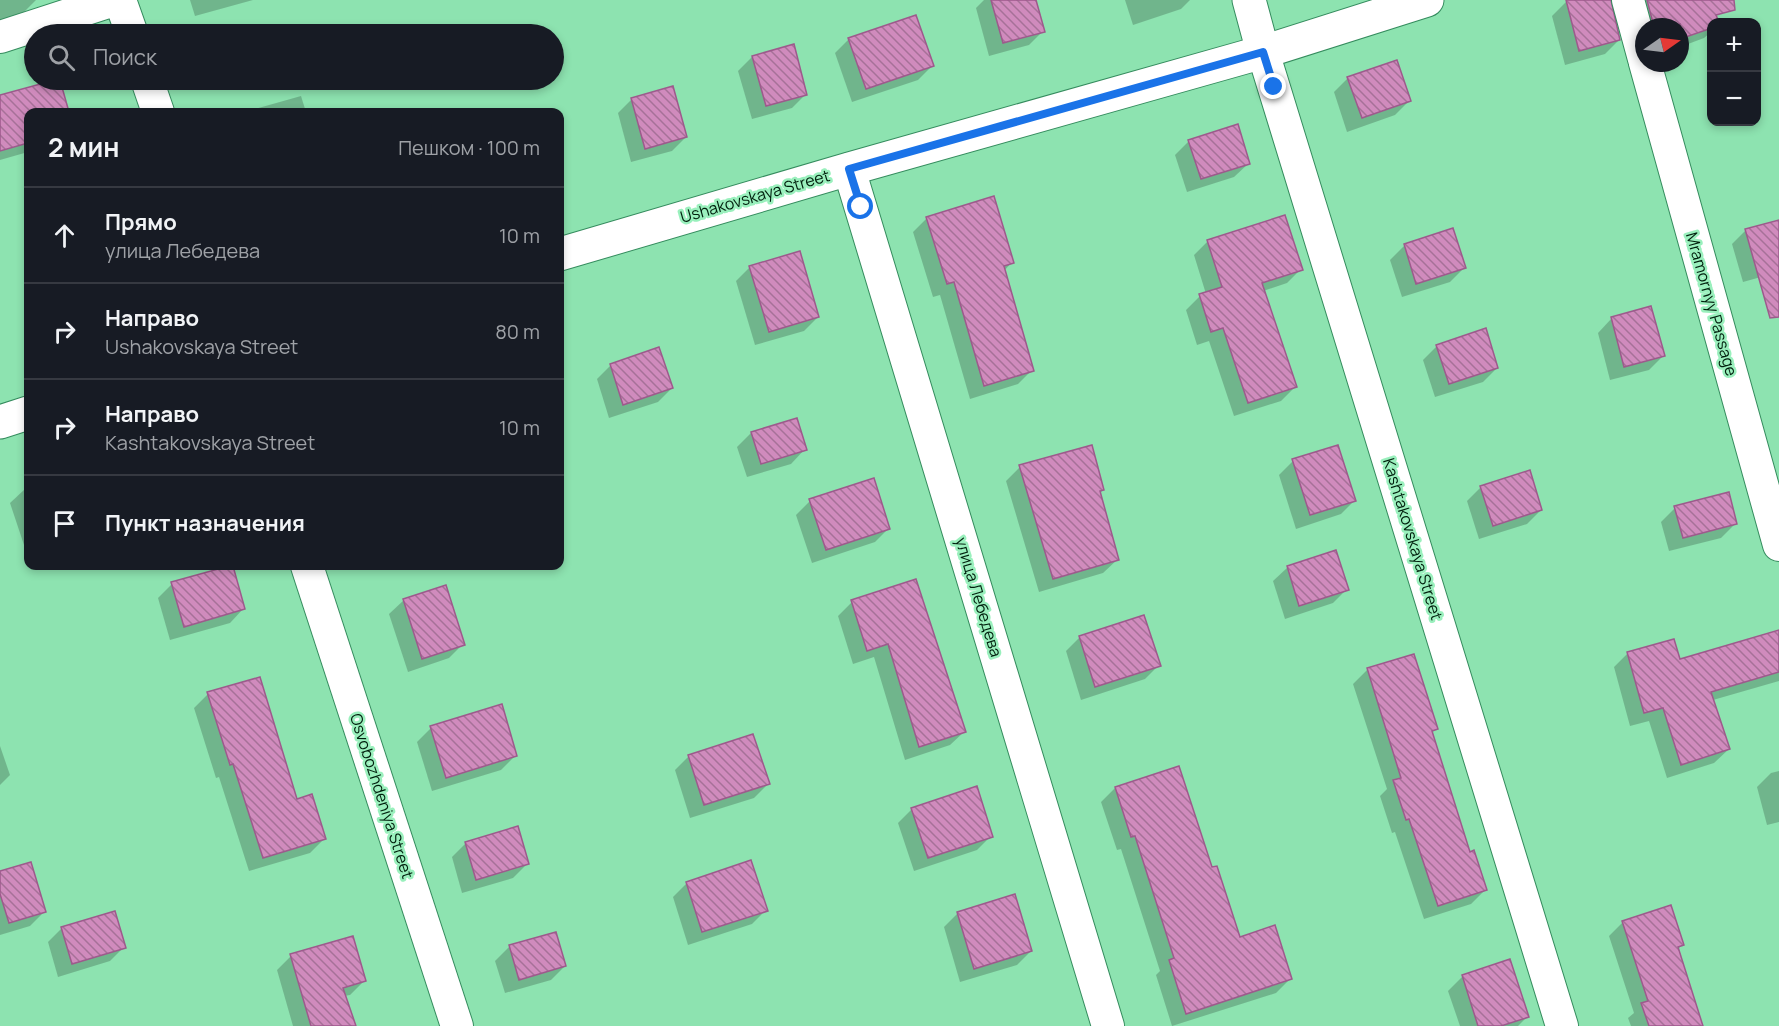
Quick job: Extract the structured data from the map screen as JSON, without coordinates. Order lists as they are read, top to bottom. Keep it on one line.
{"streets":{"main road":["Ushakovskaya Street"],"street":["Mramornyy Passage","Kashtakovskaya Street","улица Лебедева","Osvobozhdeniya Street"]},"crossings":[["Ushakovskaya Street","Kashtakovskaya Street"],["Ushakovskaya Street","улица Лебедева"]],"north":"right","page":{"map_buttons":["+","−"],"search":"Поиск","heading":["2 мин","Пешком · 100 m"],"list":[["Прямо","улица Лебедева","10 m"],["Направо","Ushakovskaya Street","80 m"],["Направо","Kashtakovskaya Street","10 m"],"Пункт назначения"]}}
